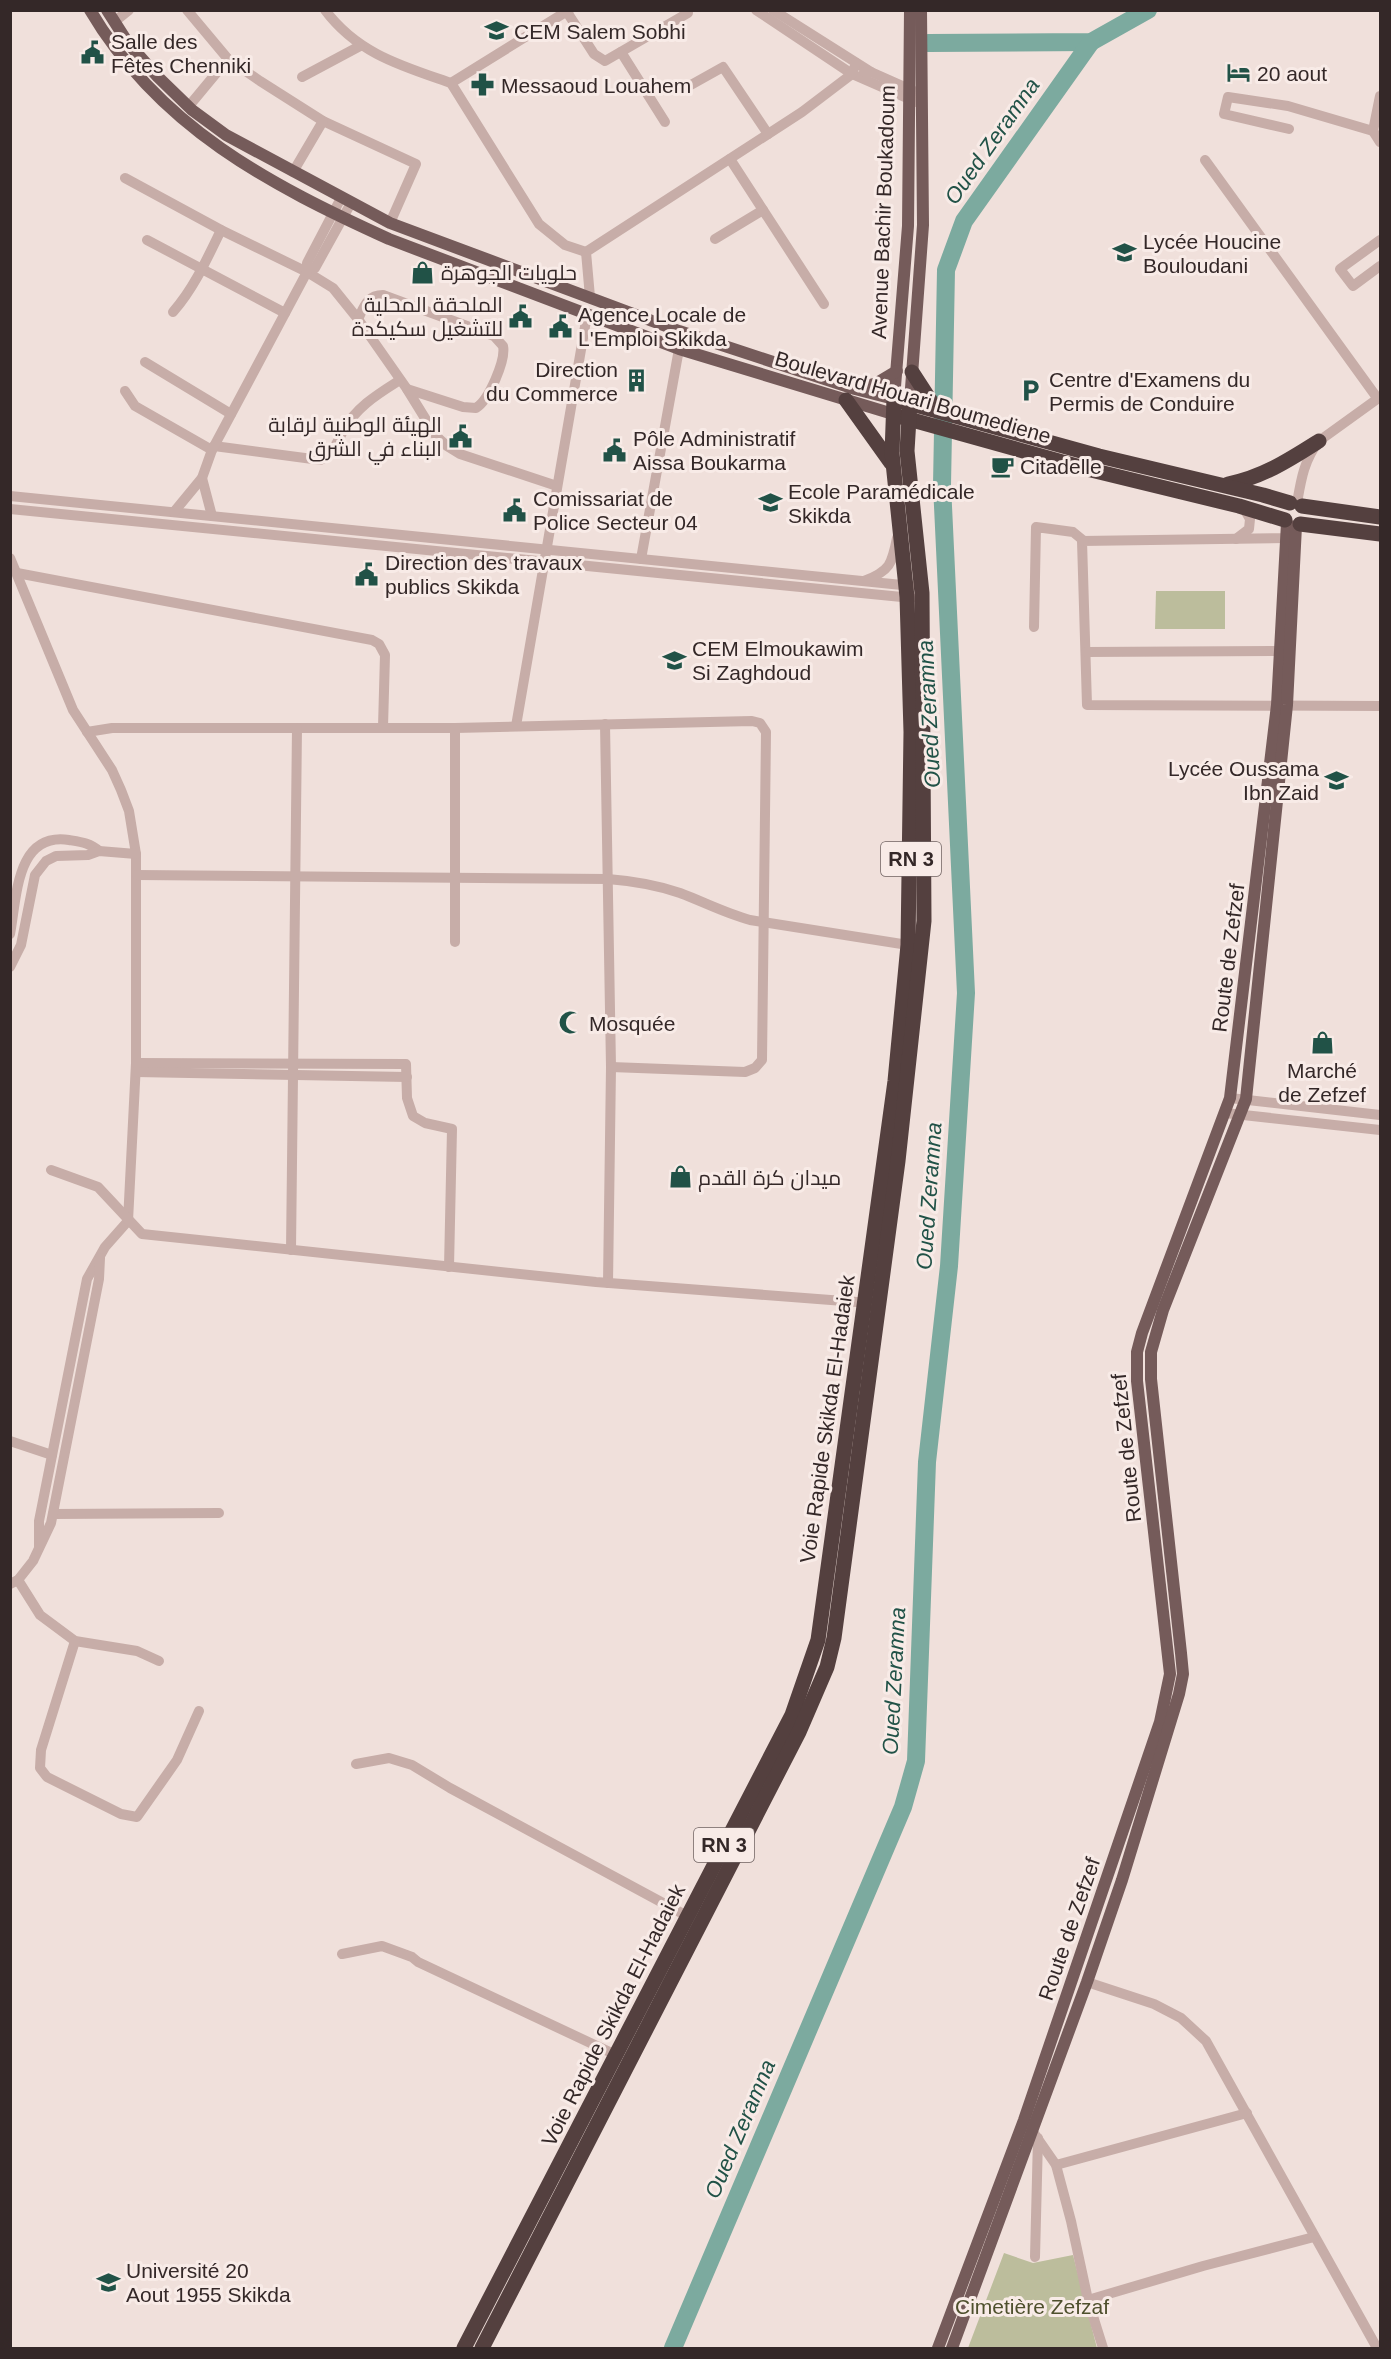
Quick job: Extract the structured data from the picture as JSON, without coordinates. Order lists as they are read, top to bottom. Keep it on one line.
{"streets":{"highway":["Boulevard Houari Boumediene","RN 3","Voie Rapide Skikda El-Hadaiek"],"main road":["Avenue Bachir Boukadoum","Route de Zefzef"]},"crossings":[["Avenue Bachir Boukadoum","Boulevard Houari Boumediene"],["Avenue Bachir Boukadoum","Voie Rapide Skikda El-Hadaiek"],["Boulevard Houari Boumediene","Route de Zefzef"],["Boulevard Houari Boumediene","Voie Rapide Skikda El-Hadaiek"]],"water":["Oued Zeramna"],"parks":["Cimetière Zefzaf"],"places":{"school or university":["CEM Salem Sobhi","Lycée Houcine Bouloudani","Ecole Paramédicale Skikda","CEM Elmoukawim Si Zaghdoud","Lycée Oussama Ibn Zaid","Université 20 Aout 1955 Skikda"],"public building":["Salle des Fêtes Chenniki","الملحقة المحلية للتشغيل سكيكدة","Agence Locale de L'Emploi Skikda","الهيئة الوطنية لرقابة البناء في الشرق","Pôle Administratif Aissa Boukarma","Comissariat de Police Secteur 04","Direction des travaux publics Skikda"],"hotel":["20 aout"],"pharmacy":["Messaoud Louahem"],"shop":["حلويات الجوهرة","Marché de Zefzef","ميدان كرة القدم"],"building":["Direction du Commerce"],"parking":["Centre d'Examens du Permis de Conduire"],"cafe":["Citadelle"],"mosque":["Mosquée"]}}
